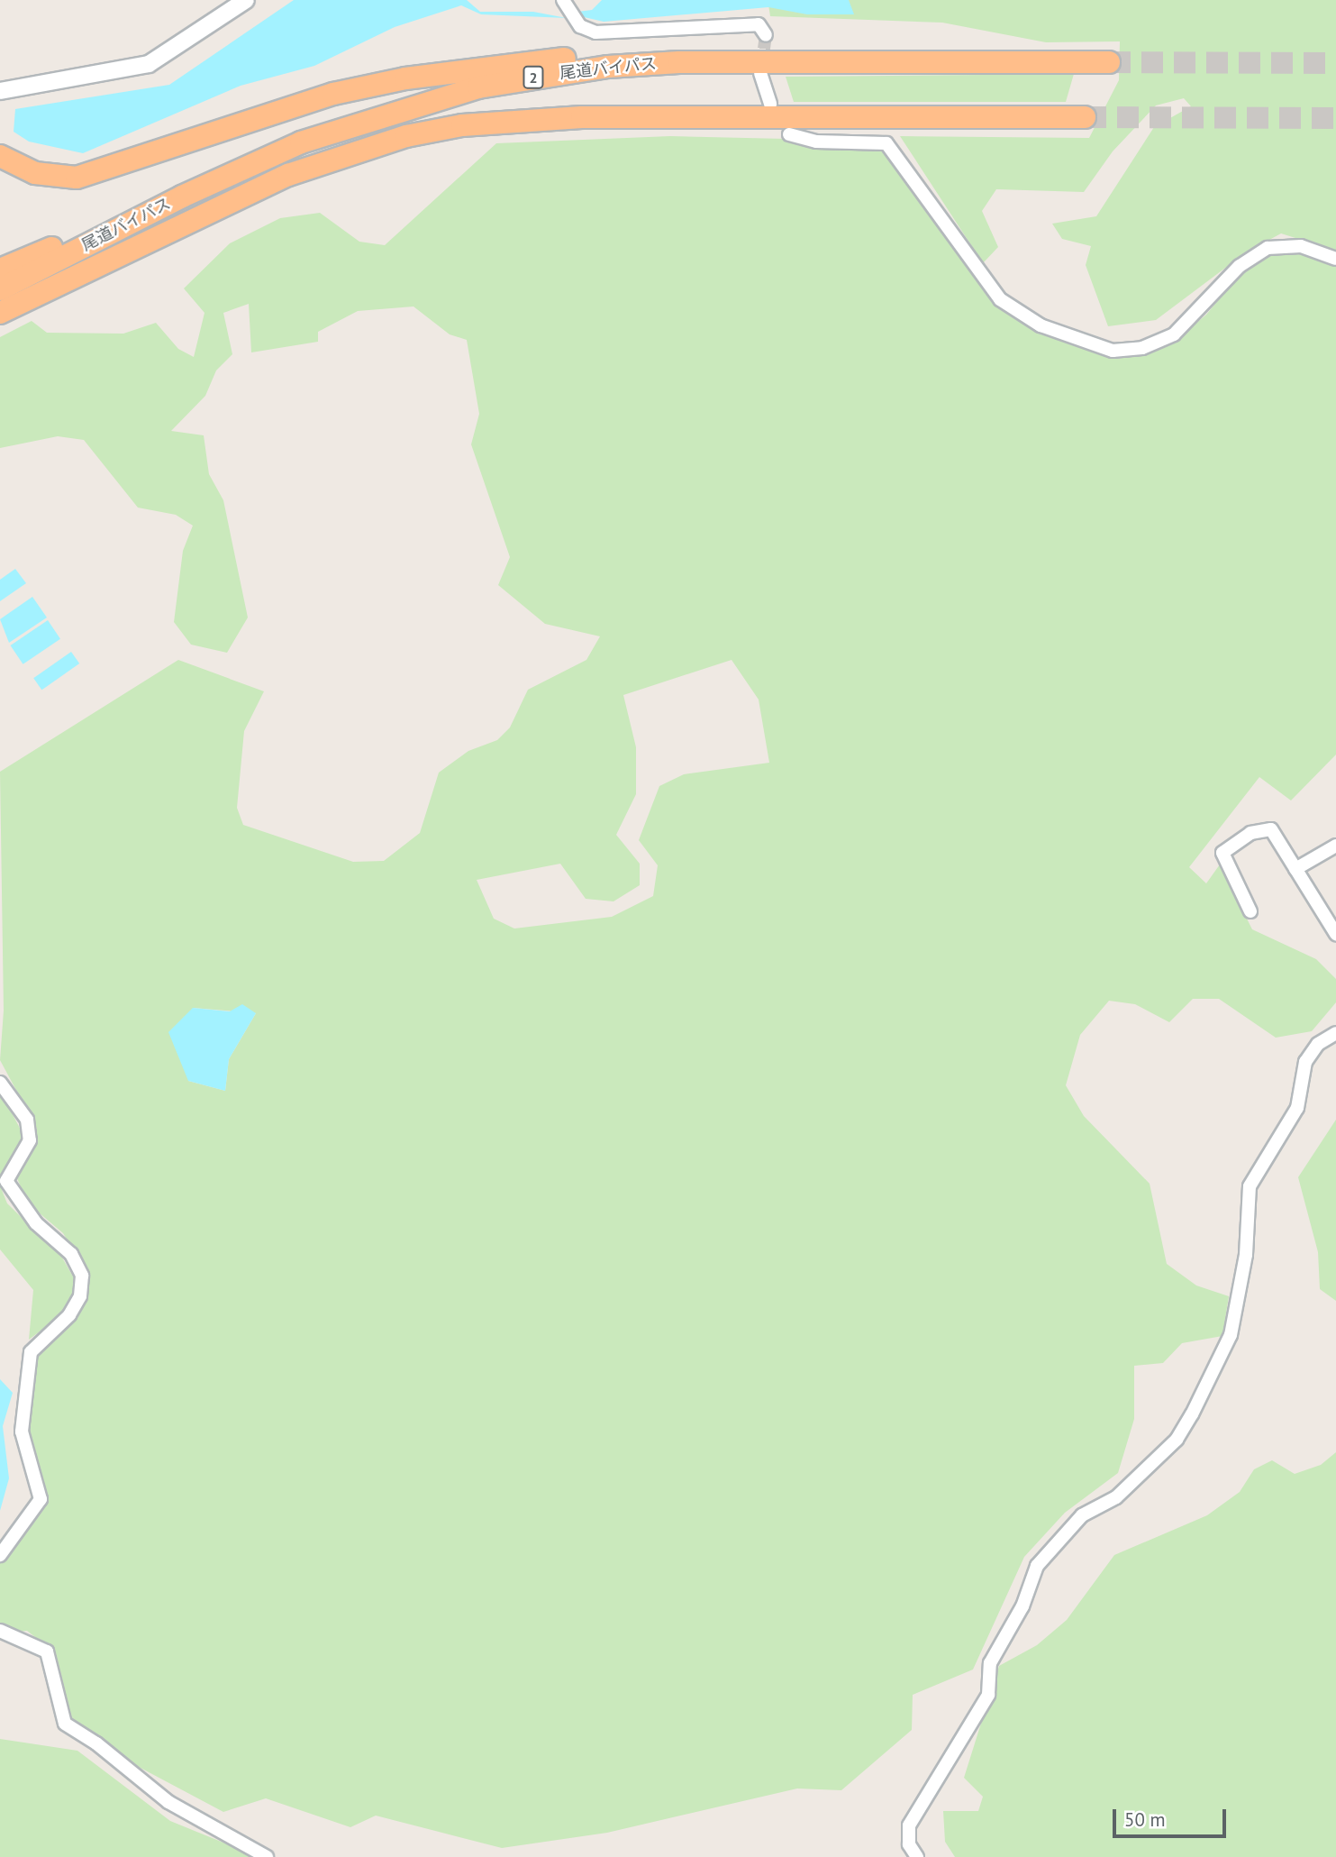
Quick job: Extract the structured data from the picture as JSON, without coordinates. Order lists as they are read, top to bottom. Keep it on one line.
{"streets":{"highway":["尾道バイパス","2"]},"scale_bar":"50 m"}
